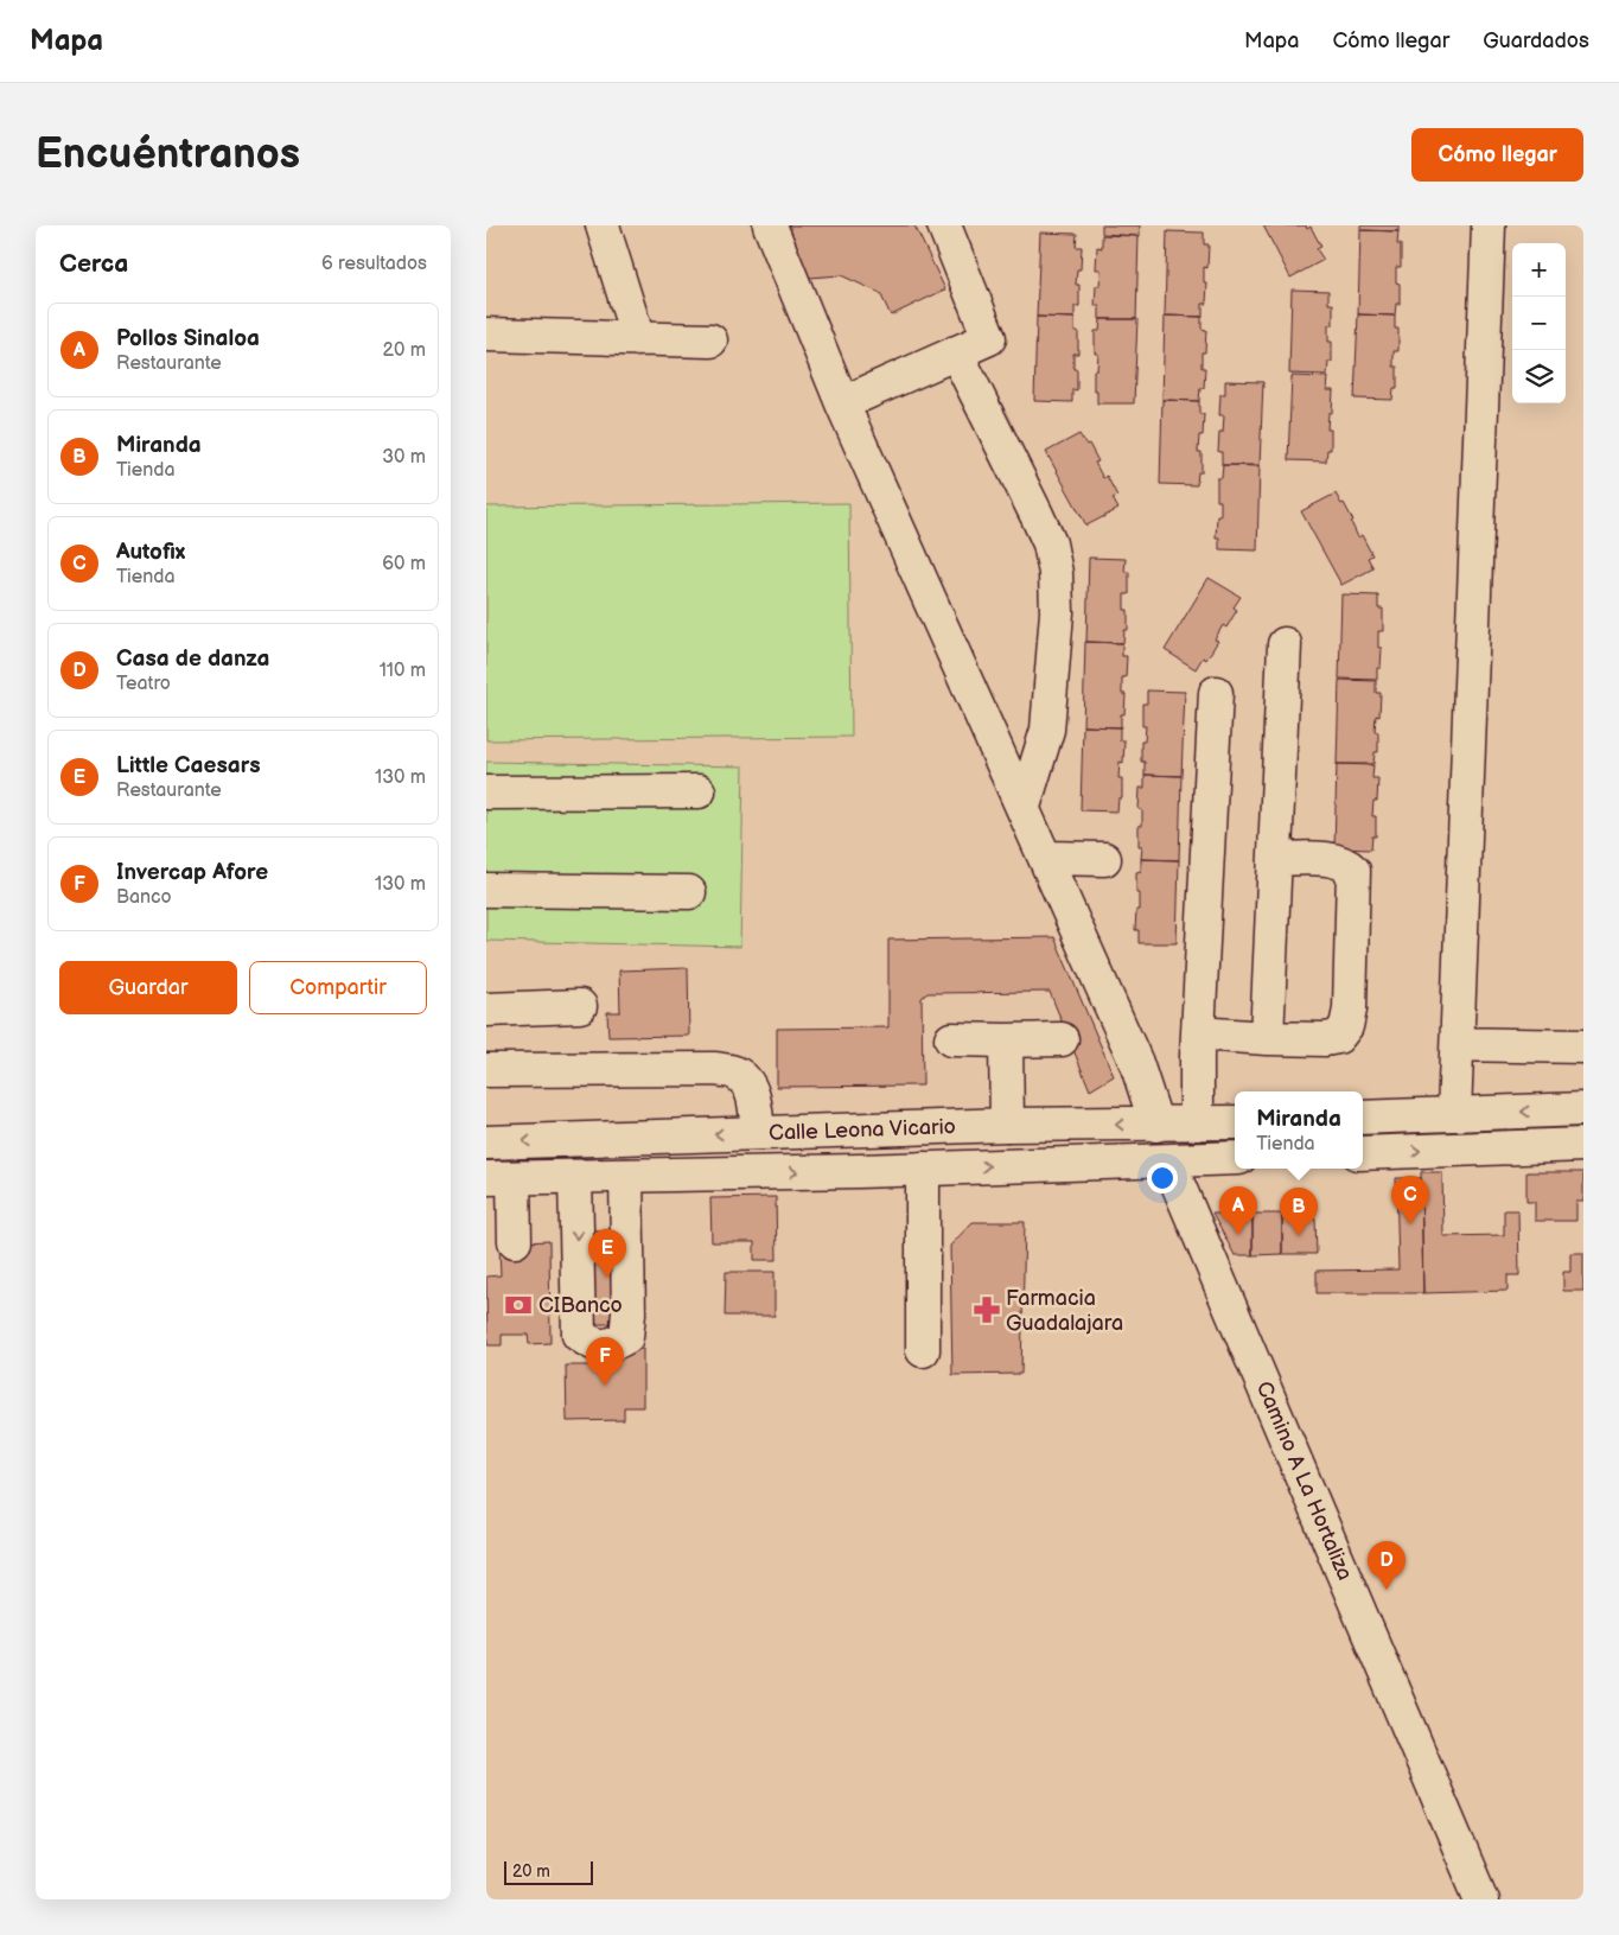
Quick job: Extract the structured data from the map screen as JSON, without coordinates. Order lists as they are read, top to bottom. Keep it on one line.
{"streets":{"street":["Calle Leona Vicario","Camino A La Hortaliza"]},"crossings":[["Calle Leona Vicario","Camino A La Hortaliza"]],"places":{"bank":["CIBanco"],"pharmacy":["Farmacia Guadalajara"]},"scale_bar":"20 m","page":{"header":"Mapa","nav":["Mapa","Cómo llegar","Guardados"],"buttons":["Cómo llegar",["Guardar","Compartir"]],"title":"Encuéntranos","heading":["Cerca","6 resultados"],"map_buttons":["+","−"],"list":[{"mark":"A","name":"Pollos Sinaloa","note":"Restaurante","value":"20 m"},{"mark":"B","name":"Miranda","note":"Tienda","value":"30 m"},{"mark":"C","name":"Autofix","note":"Tienda","value":"60 m"},{"mark":"D","name":"Casa de danza","note":"Teatro","value":"110 m"},{"mark":"E","name":"Little Caesars","note":"Restaurante","value":"130 m"},{"mark":"F","name":"Invercap Afore","note":"Banco","value":"130 m"}],"popup":["Miranda","Tienda"],"pins":["C","A","B","E","F","D"],"scale":"20 m"}}
